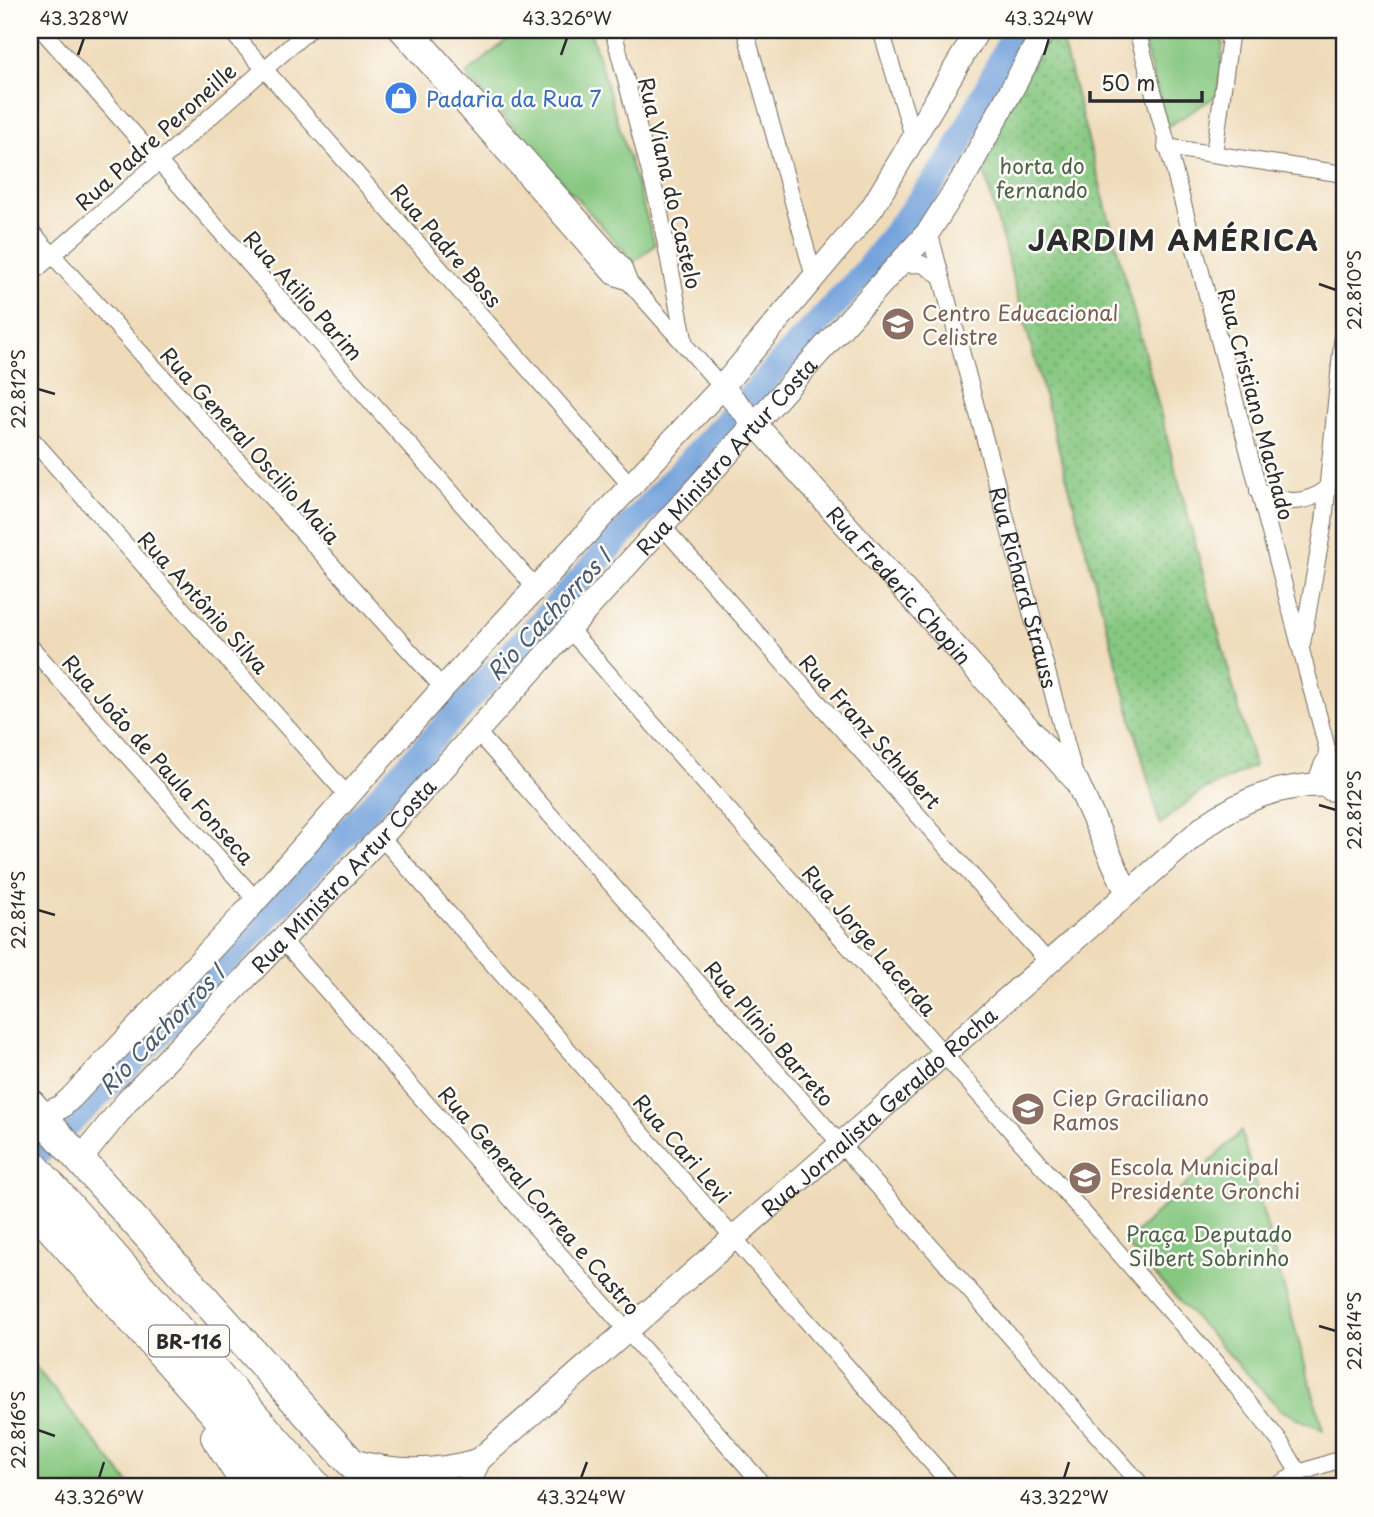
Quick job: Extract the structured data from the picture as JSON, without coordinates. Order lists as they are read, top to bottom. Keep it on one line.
{"streets":{"highway":["BR-116"],"street":["Rua Padre Peroneille","Rua Viana do Castelo","Rua Padre Boss","Rua Atilio Parim","Rua Cristiano Machado","Rua General Oscilio Maia","Rua Ministro Artur Costa","Rua Frederic Chopin","Rua Richard Strauss","Rua Antônio Silva","Rua Franz Schubert","Rua João de Paula Fonseca","Rua Jorge Lacerda","Rua Plínio Barreto","Rua Jornalista Geraldo Rocha","Rua Cari Levi","Rua General Correa e Castro"]},"crossings":[["Rua Padre Peroneille","Rua Padre Boss"],["Rua Padre Peroneille","Rua Atilio Parim"],["Rua Padre Peroneille","Rua General Oscilio Maia"],["Rua Cristiano Machado","Rua Jornalista Geraldo Rocha"],["Rua Ministro Artur Costa","Rua Frederic Chopin"],["Rua Ministro Artur Costa","Rua Richard Strauss"],["Rua Ministro Artur Costa","Rua Franz Schubert"],["Rua Ministro Artur Costa","Rua Jorge Lacerda"],["Rua Ministro Artur Costa","Rua Plínio Barreto"],["Rua Ministro Artur Costa","Rua Cari Levi"],["Rua Ministro Artur Costa","Rua General Correa e Castro"],["Rua Ministro Artur Costa","BR-116"],["Rua Frederic Chopin","Rua Richard Strauss"],["Rua Richard Strauss","Rua Jornalista Geraldo Rocha"],["Rua Franz Schubert","Rua Jornalista Geraldo Rocha"],["Rua Jorge Lacerda","Rua Jornalista Geraldo Rocha"],["Rua Plínio Barreto","Rua Jornalista Geraldo Rocha"],["Rua Jornalista Geraldo Rocha","Rua Cari Levi"],["Rua Jornalista Geraldo Rocha","Rua General Correa e Castro"],["Rua Jornalista Geraldo Rocha","BR-116"]],"districts":["JARDIM AMÉRICA"],"water":["Rio Cachorros I"],"parks":["horta do fernando","Praça Deputado Silbert Sobrinho"],"places":{"shop":["Padaria da Rua 7"],"school or university":["Centro Educacional Celistre","Ciep Graciliano Ramos","Escola Municipal Presidente Gronchi"]},"scale_bar":"50 m","coordinates":["43.328°W","43.326°W","43.324°W","22.810°S","22.812°S","22.814°S","22.816°S","43.322°W"]}
